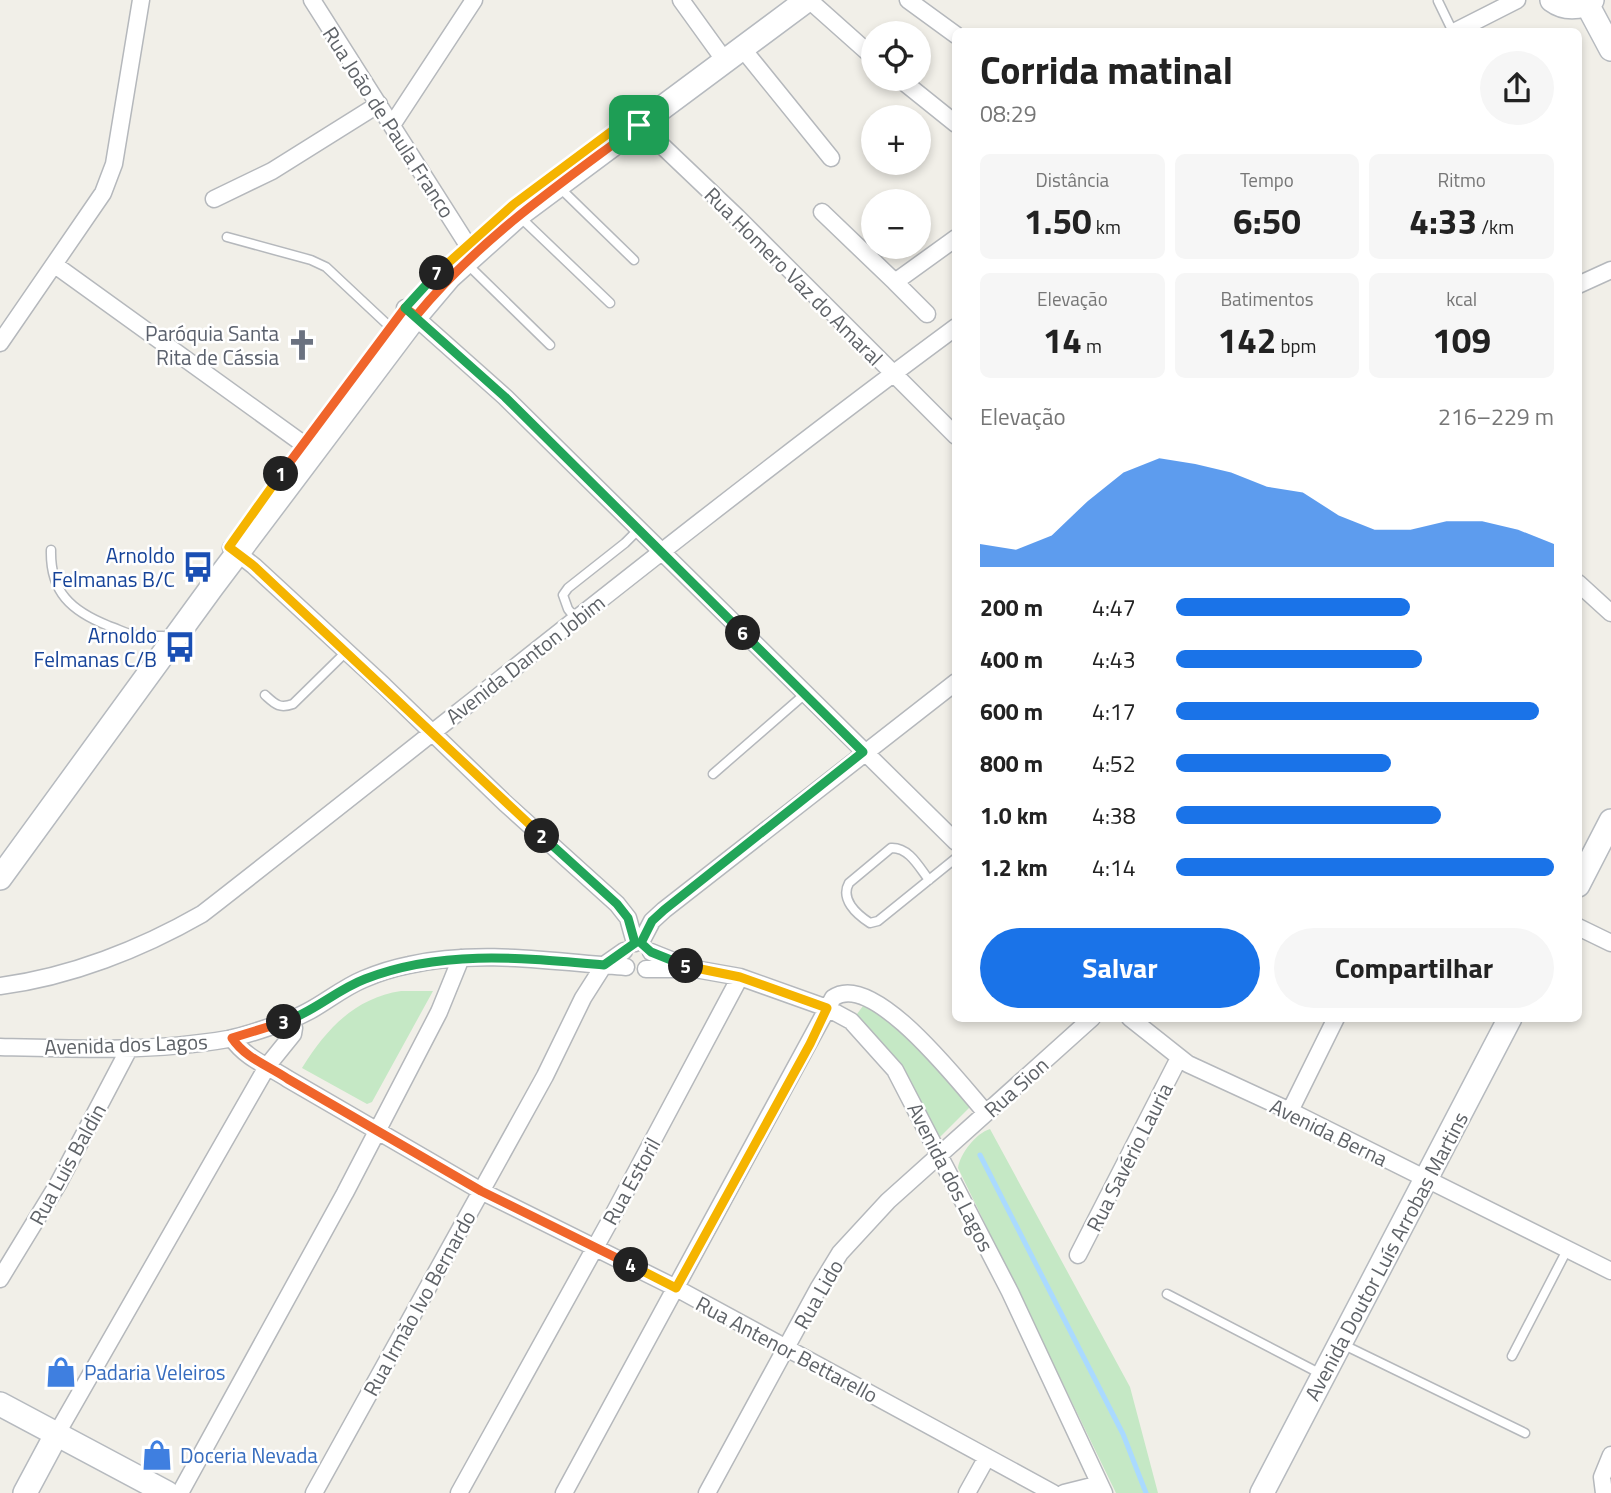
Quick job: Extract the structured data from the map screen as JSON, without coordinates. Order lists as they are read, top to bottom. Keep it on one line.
{"streets":{"main road":["Avenida Doutor Luís Arrobas Martins"],"street":["Rua João de Paula Franco","Rua Homero Vaz do Amaral","Avenida Danton Jobim","Avenida dos Lagos","Rua Sion","Avenida Berna","Rua Savério Lauria","Rua Luis Baldin","Rua Estoril","Rua Lido","Rua Irmão Ivo Bernardo","Rua Antenor Bettarello"]},"crossings":[["Rua Homero Vaz do Amaral","Avenida Danton Jobim"],["Avenida dos Lagos","Rua Sion"],["Avenida dos Lagos","Rua Luis Baldin"],["Avenida dos Lagos","Rua Estoril"],["Avenida dos Lagos","Rua Lido"],["Avenida dos Lagos","Rua Irmão Ivo Bernardo"],["Avenida dos Lagos","Rua Antenor Bettarello"],["Rua Sion","Rua Lido"],["Avenida Berna","Rua Savério Lauria"],["Avenida Berna","Avenida Doutor Luís Arrobas Martins"],["Rua Estoril","Rua Antenor Bettarello"],["Rua Lido","Rua Antenor Bettarello"],["Rua Irmão Ivo Bernardo","Rua Antenor Bettarello"]],"places":{"church":["Paróquia Santa Rita de Cássia"],"bus stop":["Arnoldo Felmanas B/C","Arnoldo Felmanas C/B"],"shop":["Padaria Veleiros","Doceria Nevada"]},"page":{"map_buttons":["+","−"],"heading":["Corrida matinal","08:29"],"stats":[["Distância","1.50 km"],["Tempo","6:50"],["Ritmo","4:33 /km"],["Elevação","14 m"],["Batimentos","142 bpm"],["kcal","109"]],"pins":["7","1","6","2","5","3","4"],"chart":["Elevação","216–229 m"],"list":[{"name":"200 m","note":"4:47"},{"name":"400 m","note":"4:43"},{"name":"600 m","note":"4:17"},{"name":"800 m","note":"4:52"},{"name":"1.0 km","note":"4:38"},{"name":"1.2 km","note":"4:14"}],"buttons":["Salvar","Compartilhar"]}}
